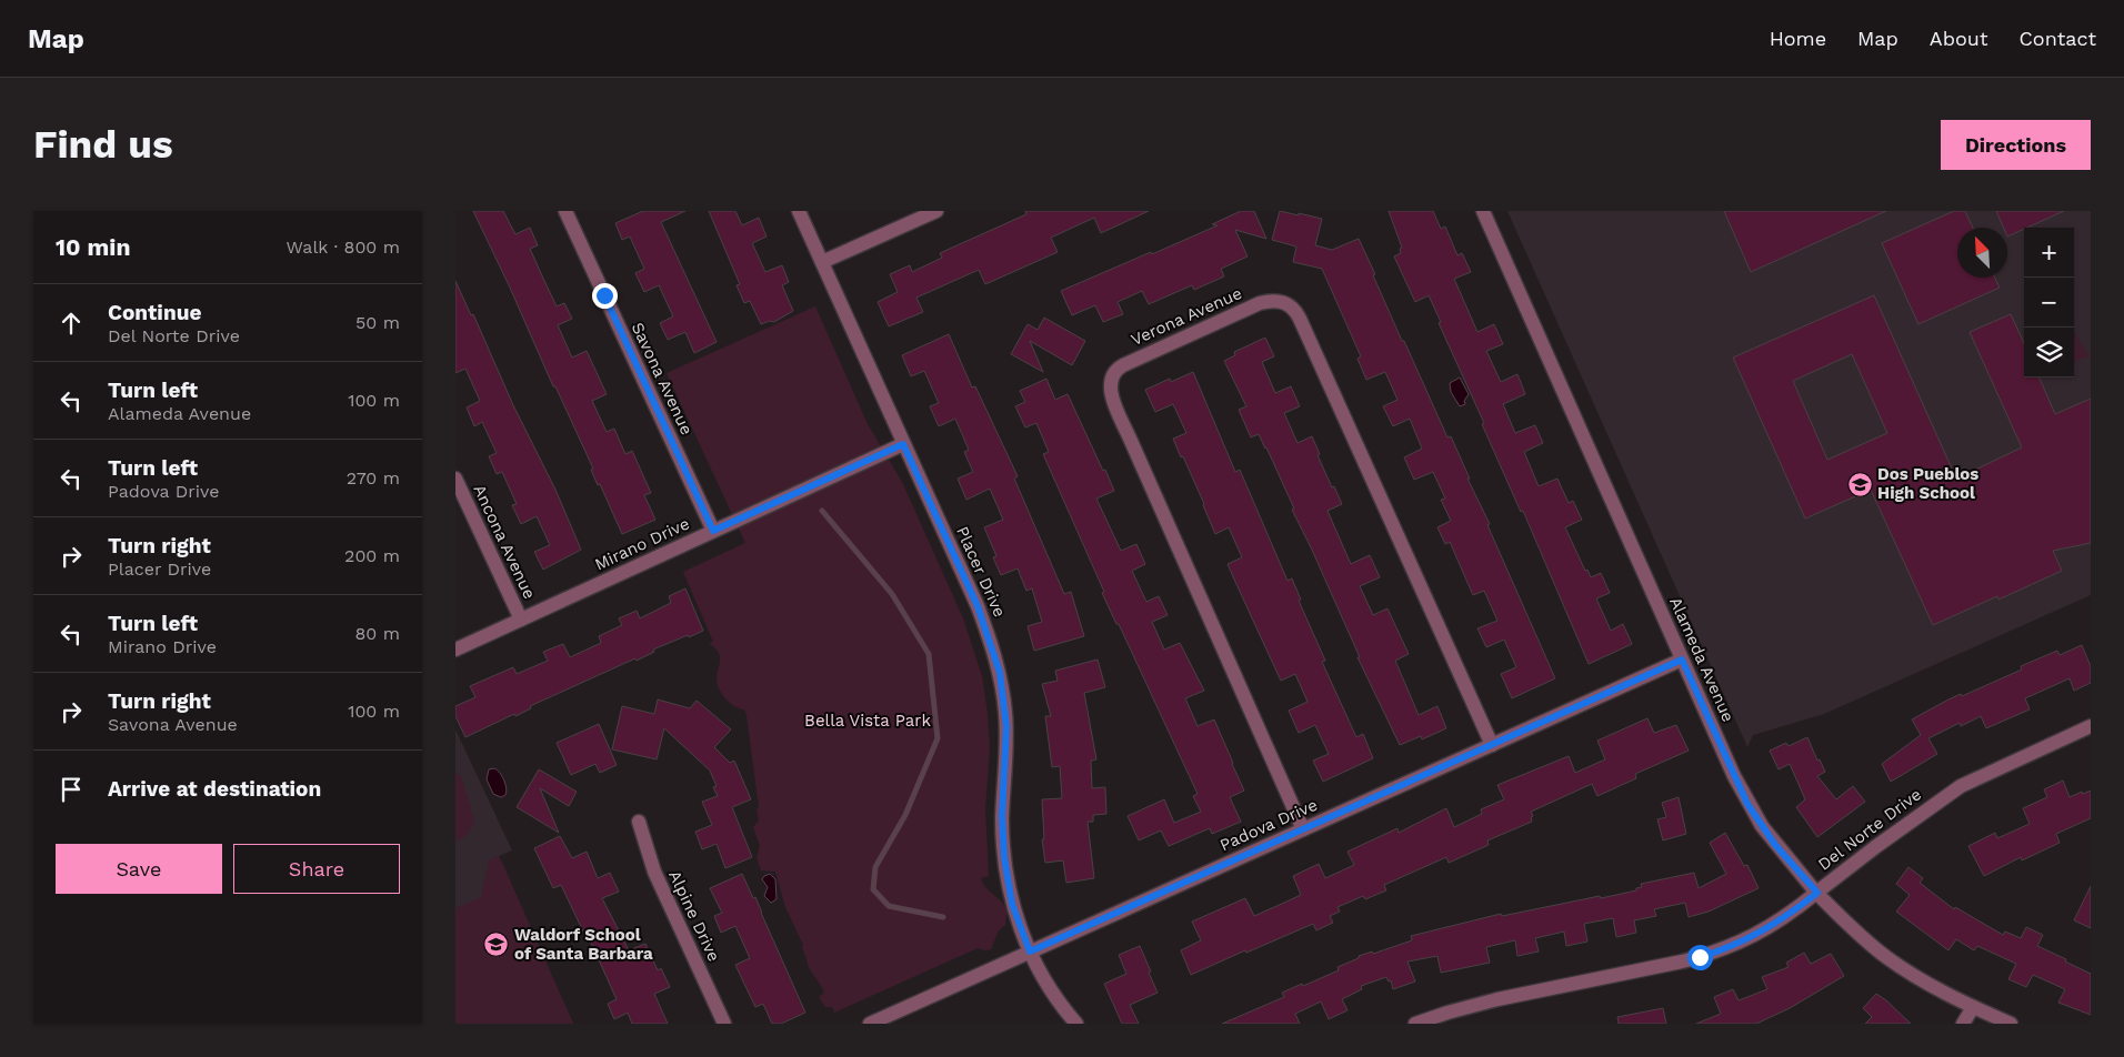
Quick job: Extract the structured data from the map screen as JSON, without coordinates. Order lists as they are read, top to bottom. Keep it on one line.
{"streets":{"street":["Verona Avenue","Savona Avenue","Ancona Avenue","Mirano Drive","Placer Drive","Alameda Avenue","Padova Drive","Del Norte Drive","Alpine Drive"]},"crossings":[["Verona Avenue","Padova Drive"],["Savona Avenue","Mirano Drive"],["Ancona Avenue","Mirano Drive"],["Mirano Drive","Placer Drive"],["Placer Drive","Padova Drive"],["Alameda Avenue","Padova Drive"],["Alameda Avenue","Del Norte Drive"]],"parks":["Bella Vista Park"],"places":{"school or university":["Dos Pueblos High School","Waldorf School of Santa Barbara"]},"north":"top left","page":{"header":"Map","nav":["Home","Map","About","Contact"],"buttons":["Directions",["Save","Share"]],"title":"Find us","heading":["10 min","Walk · 800 m"],"map_buttons":["+","−"],"list":[["Continue","Del Norte Drive","50 m"],["Turn left","Alameda Avenue","100 m"],["Turn left","Padova Drive","270 m"],["Turn right","Placer Drive","200 m"],["Turn left","Mirano Drive","80 m"],["Turn right","Savona Avenue","100 m"],"Arrive at destination"]}}
